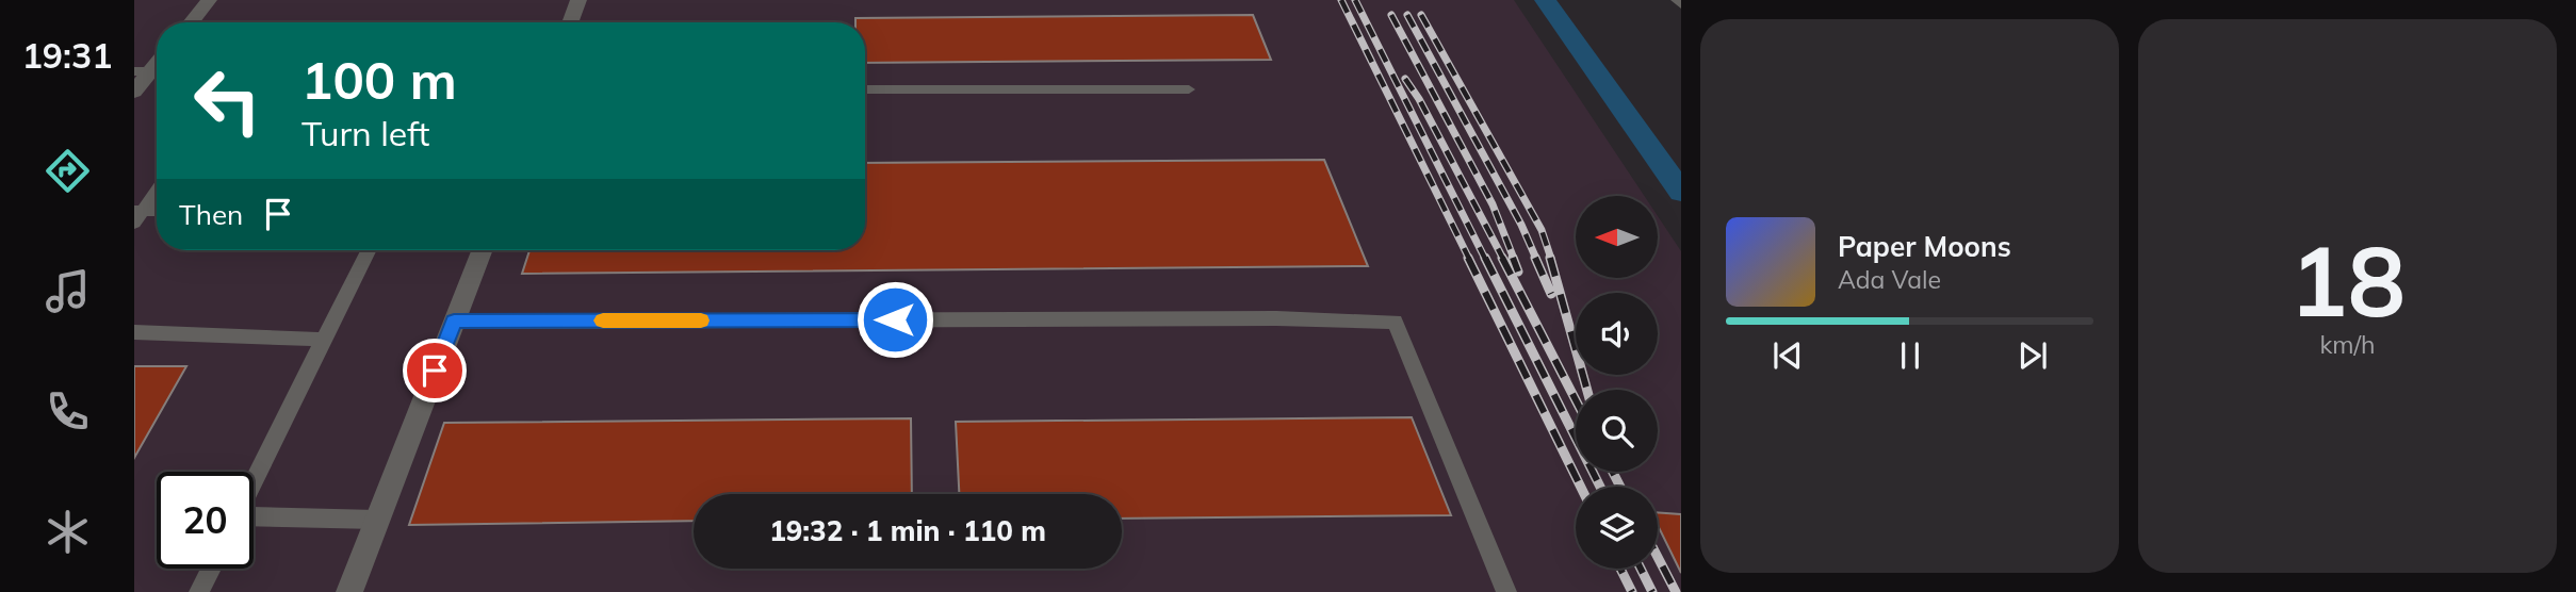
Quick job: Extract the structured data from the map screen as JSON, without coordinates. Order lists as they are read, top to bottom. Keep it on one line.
{"north":"left","page":{"tabs":"19:31","tile":["18","km/h"],"turn":["100 m","Turn left"],"then":"Then","song":["Paper Moons","Ada Vale"],"limit":"20","trip":"19:32 · 1 min · 110 m"}}
